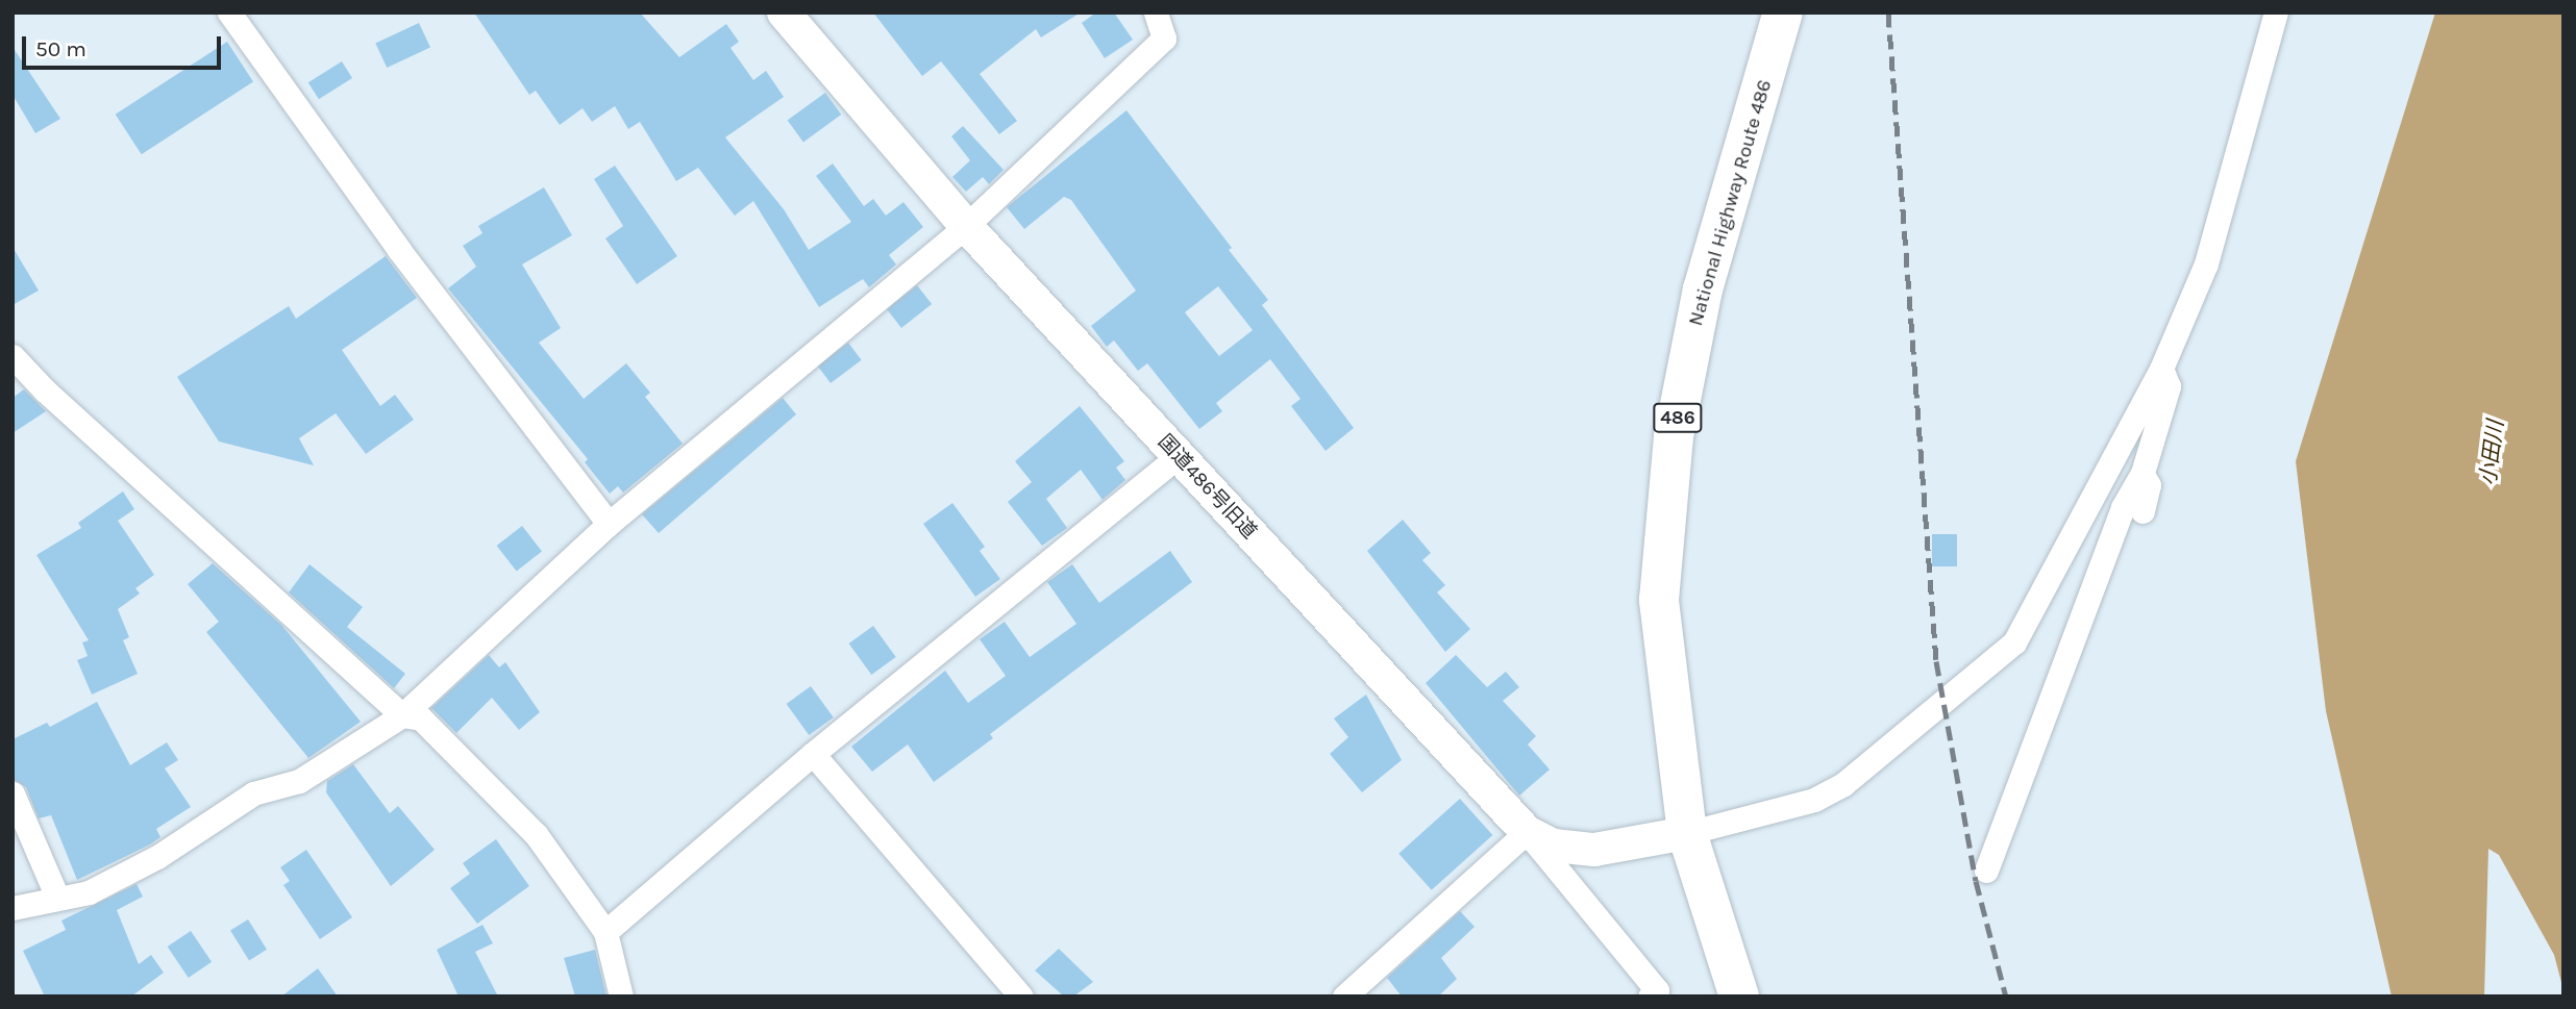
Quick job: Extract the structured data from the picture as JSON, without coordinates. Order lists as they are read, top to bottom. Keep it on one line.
{"streets":{"highway":["National Highway Route 486","486"],"street":["国道486号旧道"]},"crossings":[["National Highway Route 486","国道486号旧道"]],"water":["小田川"],"scale_bar":"50 m"}
